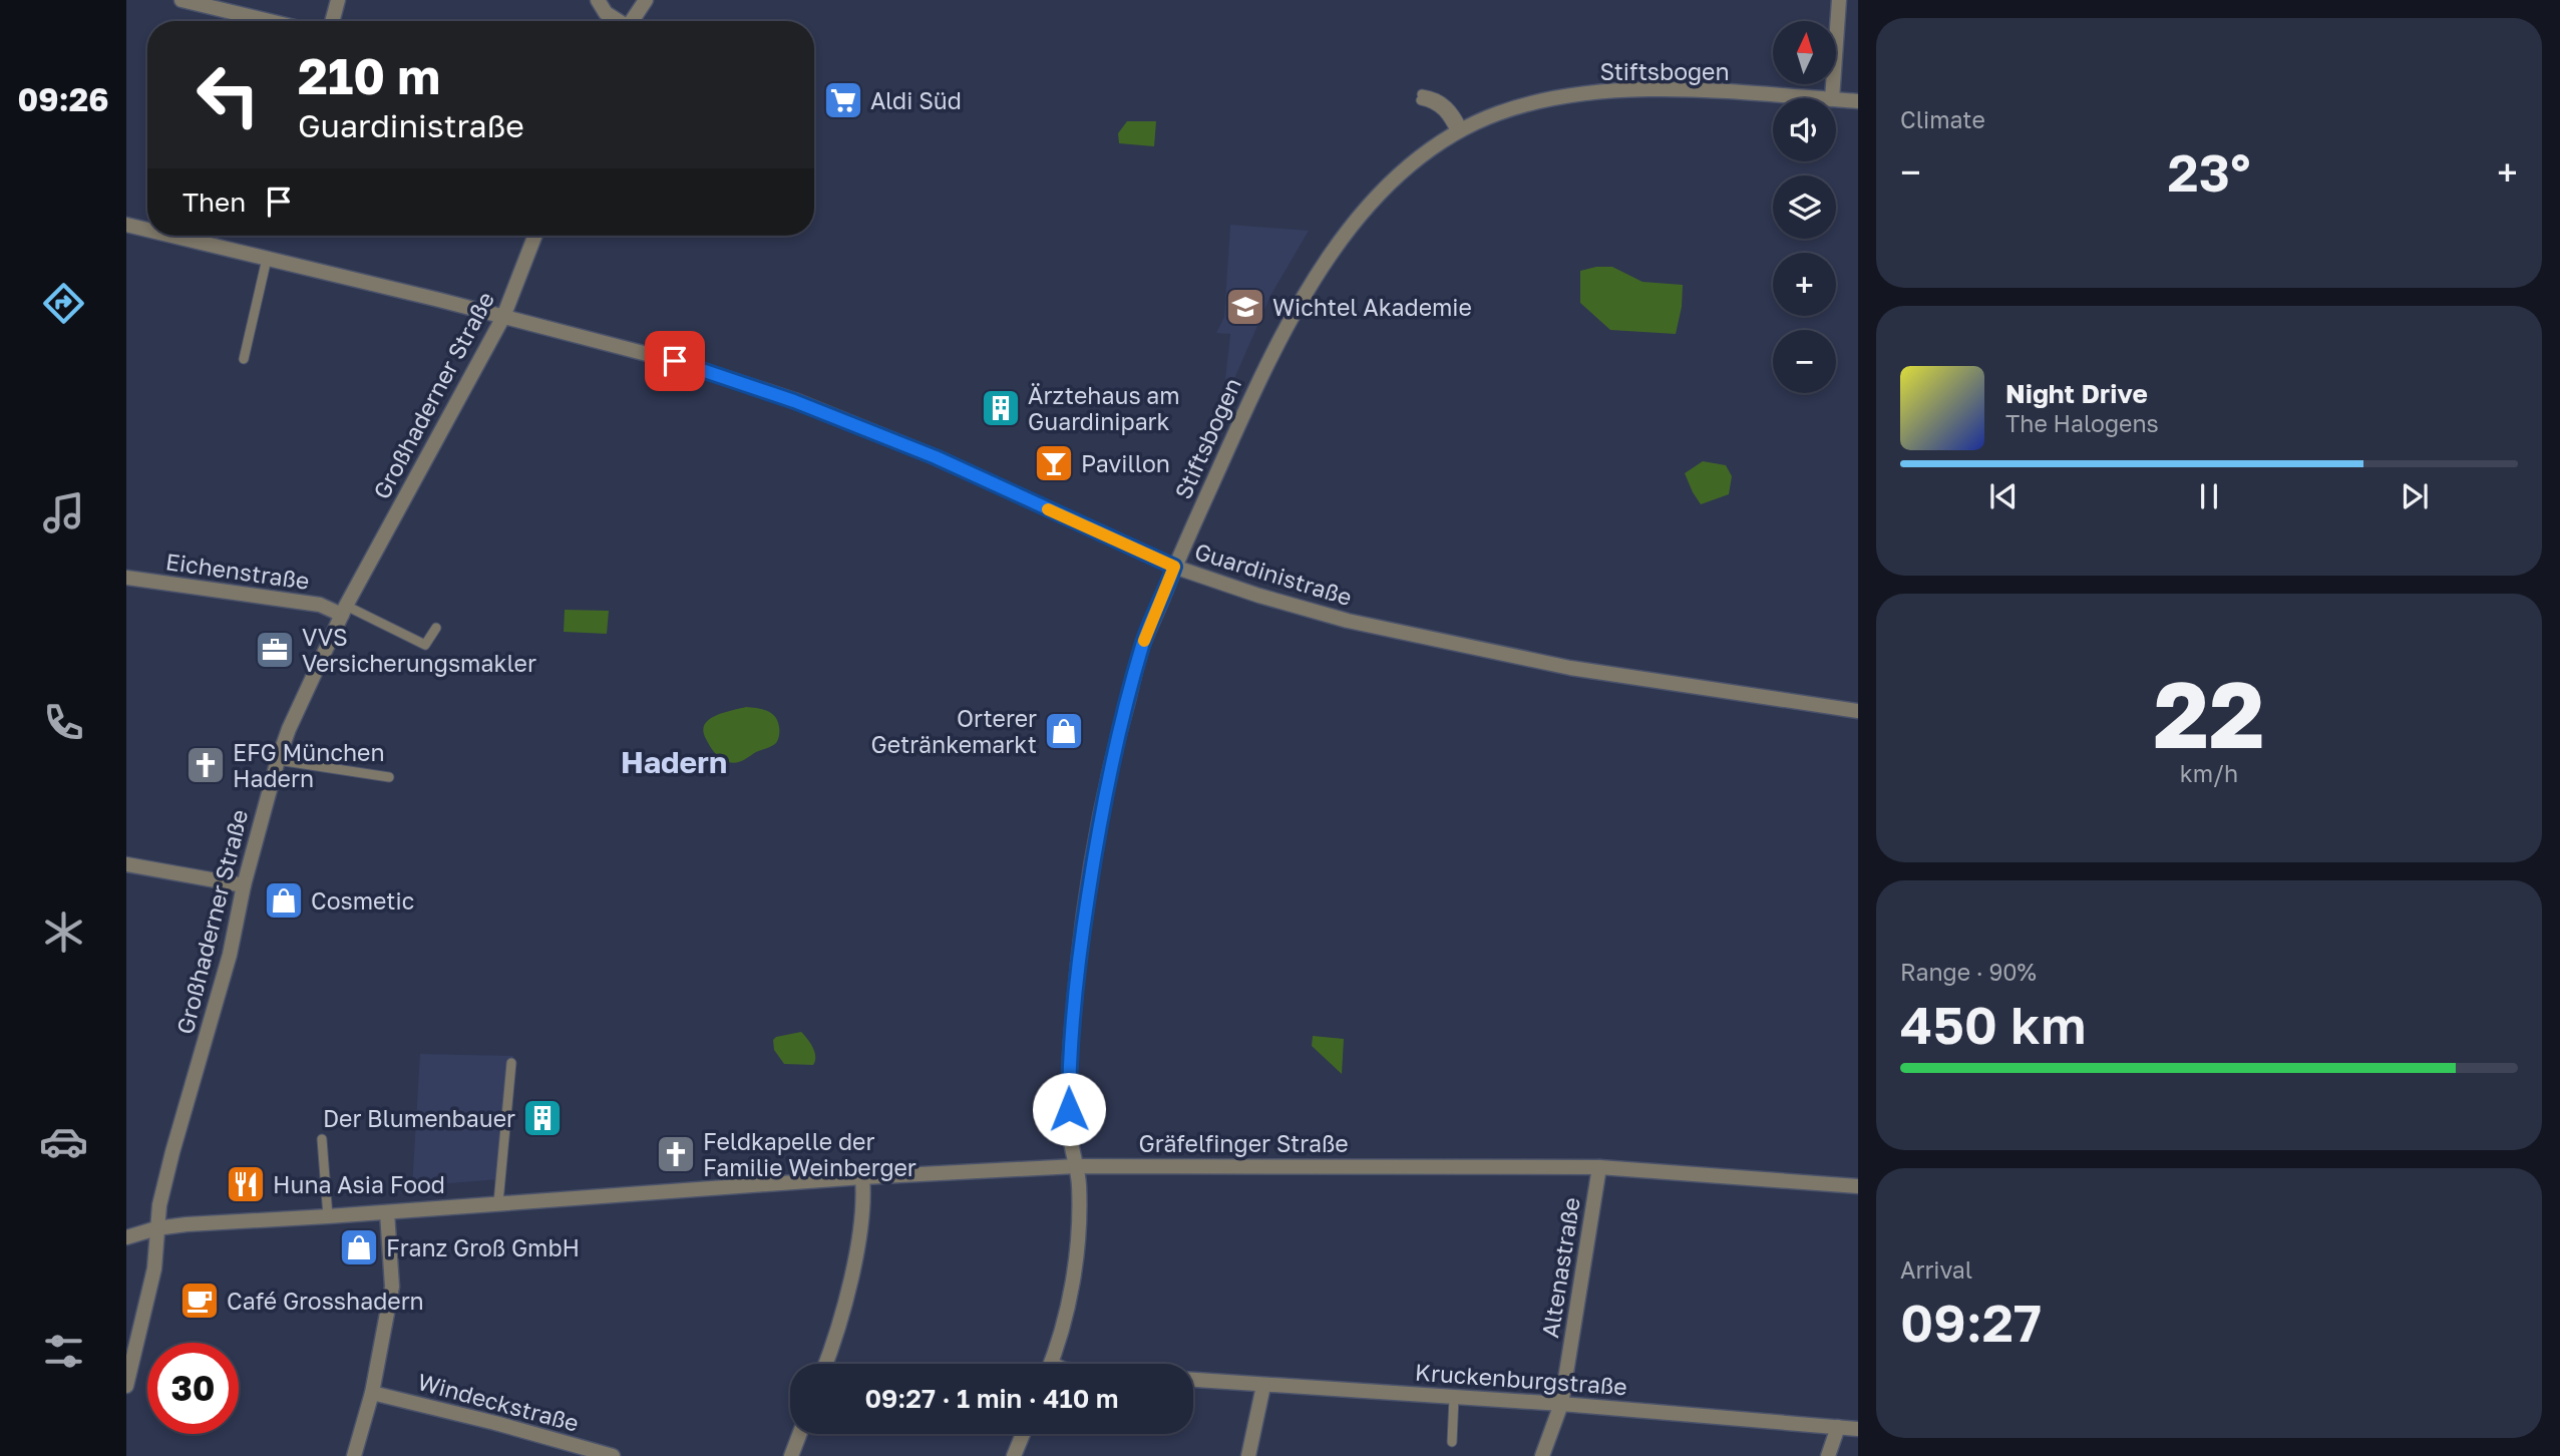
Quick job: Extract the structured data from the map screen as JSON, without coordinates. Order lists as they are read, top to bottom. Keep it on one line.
{"streets":{"street":["Stiftsbogen","Großhaderner Straße","Eichenstraße","Guardinistraße","Gräfelfinger Straße","Altenastraße","Kruckenburgstraße","Windeckstraße"]},"crossings":[["Stiftsbogen","Guardinistraße"],["Stiftsbogen","Gräfelfinger Straße"],["Großhaderner Straße","Eichenstraße"],["Großhaderner Straße","Guardinistraße"],["Großhaderner Straße","Gräfelfinger Straße"],["Gräfelfinger Straße","Altenastraße"],["Altenastraße","Kruckenburgstraße"]],"districts":["Hadern"],"places":{"supermarket":["Aldi Süd"],"school or university":["Wichtel Akademie"],"building":["Ärztehaus am Guardinipark","Der Blumenbauer"],"bar":["Pavillon"],"office":["VVS Versicherungsmakler"],"shop":["Orterer Getränkemarkt","Cosmetic","Franz Groß GmbH"],"church":["EFG München Hadern","Feldkapelle der Familie Weinberger"],"restaurant":["Huna Asia Food"],"cafe":["Café Grosshadern"]},"north":"top","page":{"tabs":"09:26","tile":["Climate",["22","km/h"],["Range · 90%","450 km"],["Arrival","09:27"]],"map_buttons":["+","−"],"turn":["210 m","Guardinistraße"],"heat":["−","23°","+"],"then":"Then","song":["Night Drive","The Halogens"],"limit":"30","trip":"09:27 · 1 min · 410 m"}}
